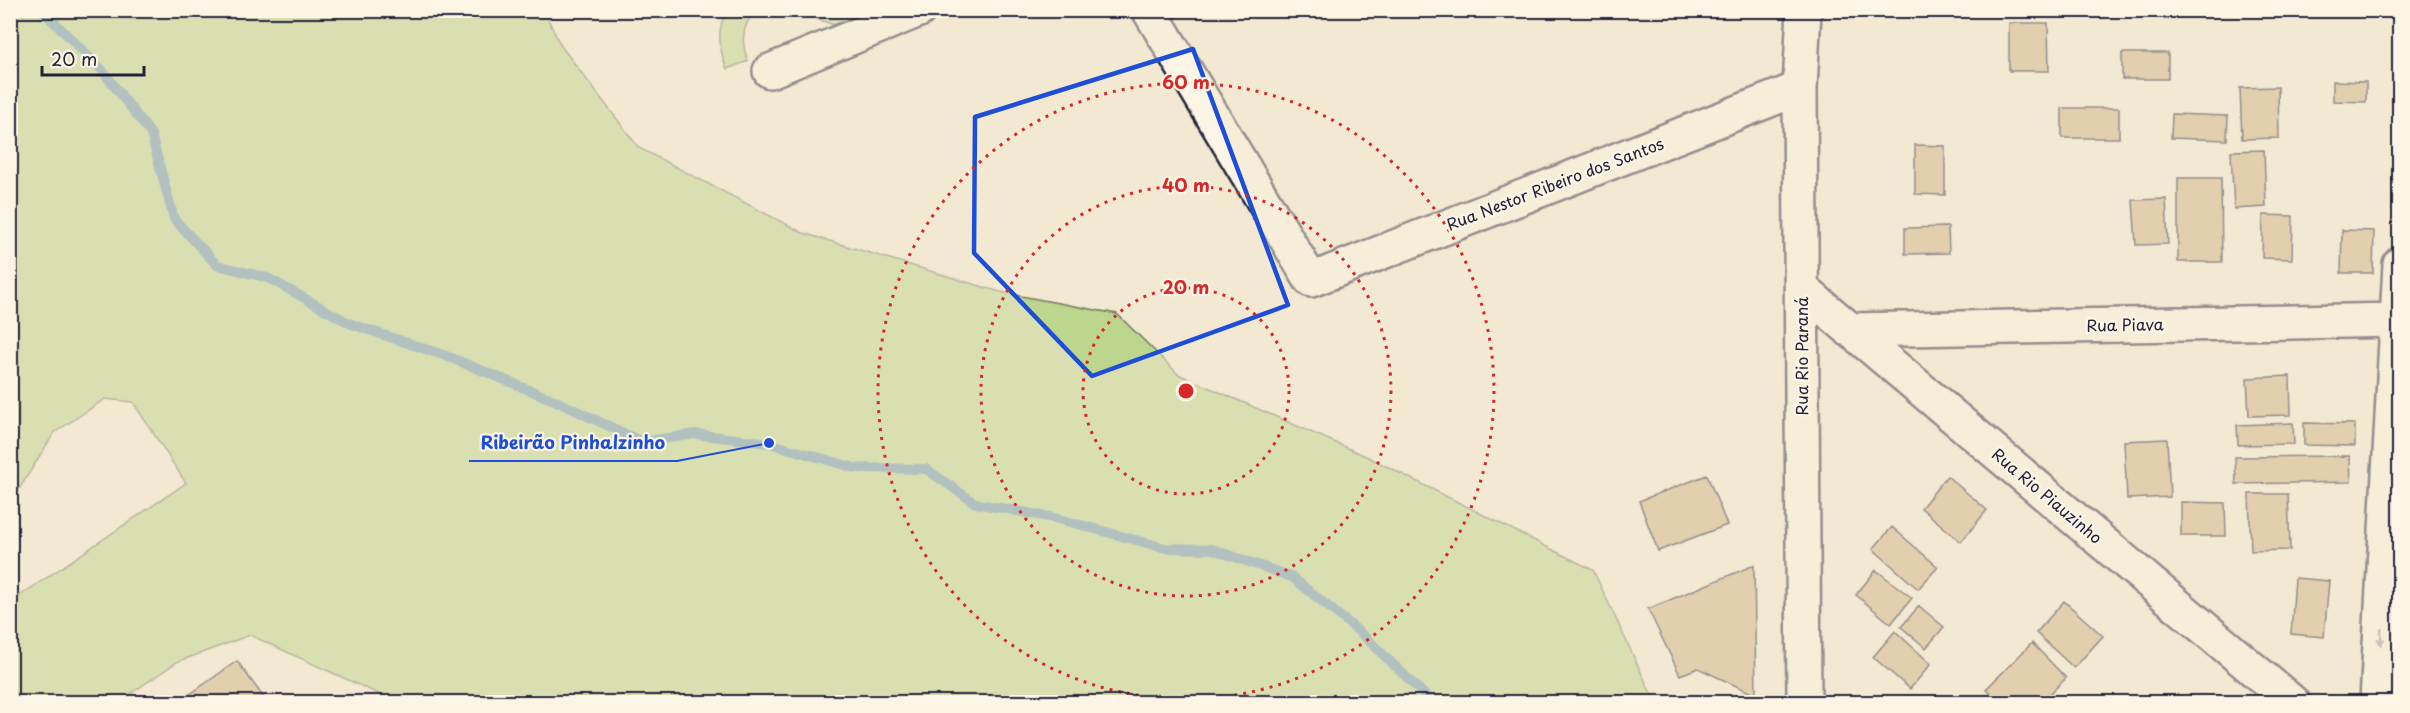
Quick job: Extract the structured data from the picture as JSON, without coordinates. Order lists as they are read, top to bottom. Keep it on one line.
{"streets":{"street":["Rua Nestor Ribeiro dos Santos","Rua Piava","Rua Rio Paraná","Rua Rio Piauzinho"]},"crossings":[["Rua Nestor Ribeiro dos Santos","Rua Rio Paraná"],["Rua Piava","Rua Rio Piauzinho"],["Rua Rio Paraná","Rua Rio Piauzinho"]],"places":["Ribeirão Pinhalzinho"],"scale_bar":"20 m","rings":["60 m","40 m","20 m"]}
